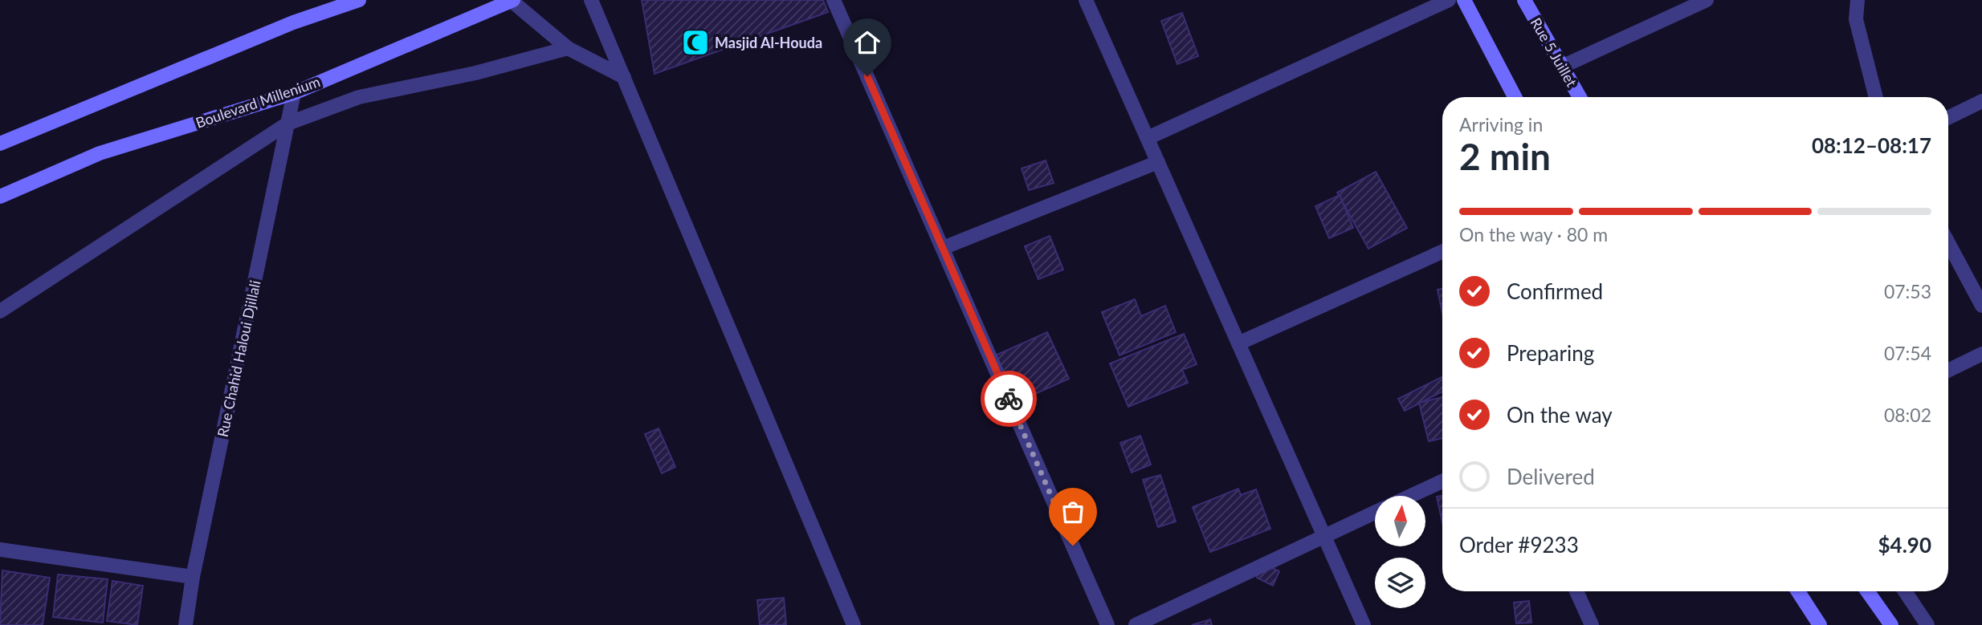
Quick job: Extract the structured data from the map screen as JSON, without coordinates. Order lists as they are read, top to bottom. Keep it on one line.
{"streets":{"main road":["Rue 5 Juillet","Boulevard Millenium"],"street":["Rue Chahid Haloui Djillali"]},"crossings":[["Boulevard Millenium","Rue Chahid Haloui Djillali"]],"places":{"mosque":["Masjid Al-Houda"]},"north":"top","page":{"heading":["2 min","Arriving in","08:12–08:17"],"panel":["Order #9233","$4.90"],"bar":"On the way · 80 m","list":[["Confirmed","07:53"],["Preparing","07:54"],["On the way","08:02"],"Delivered"]}}
